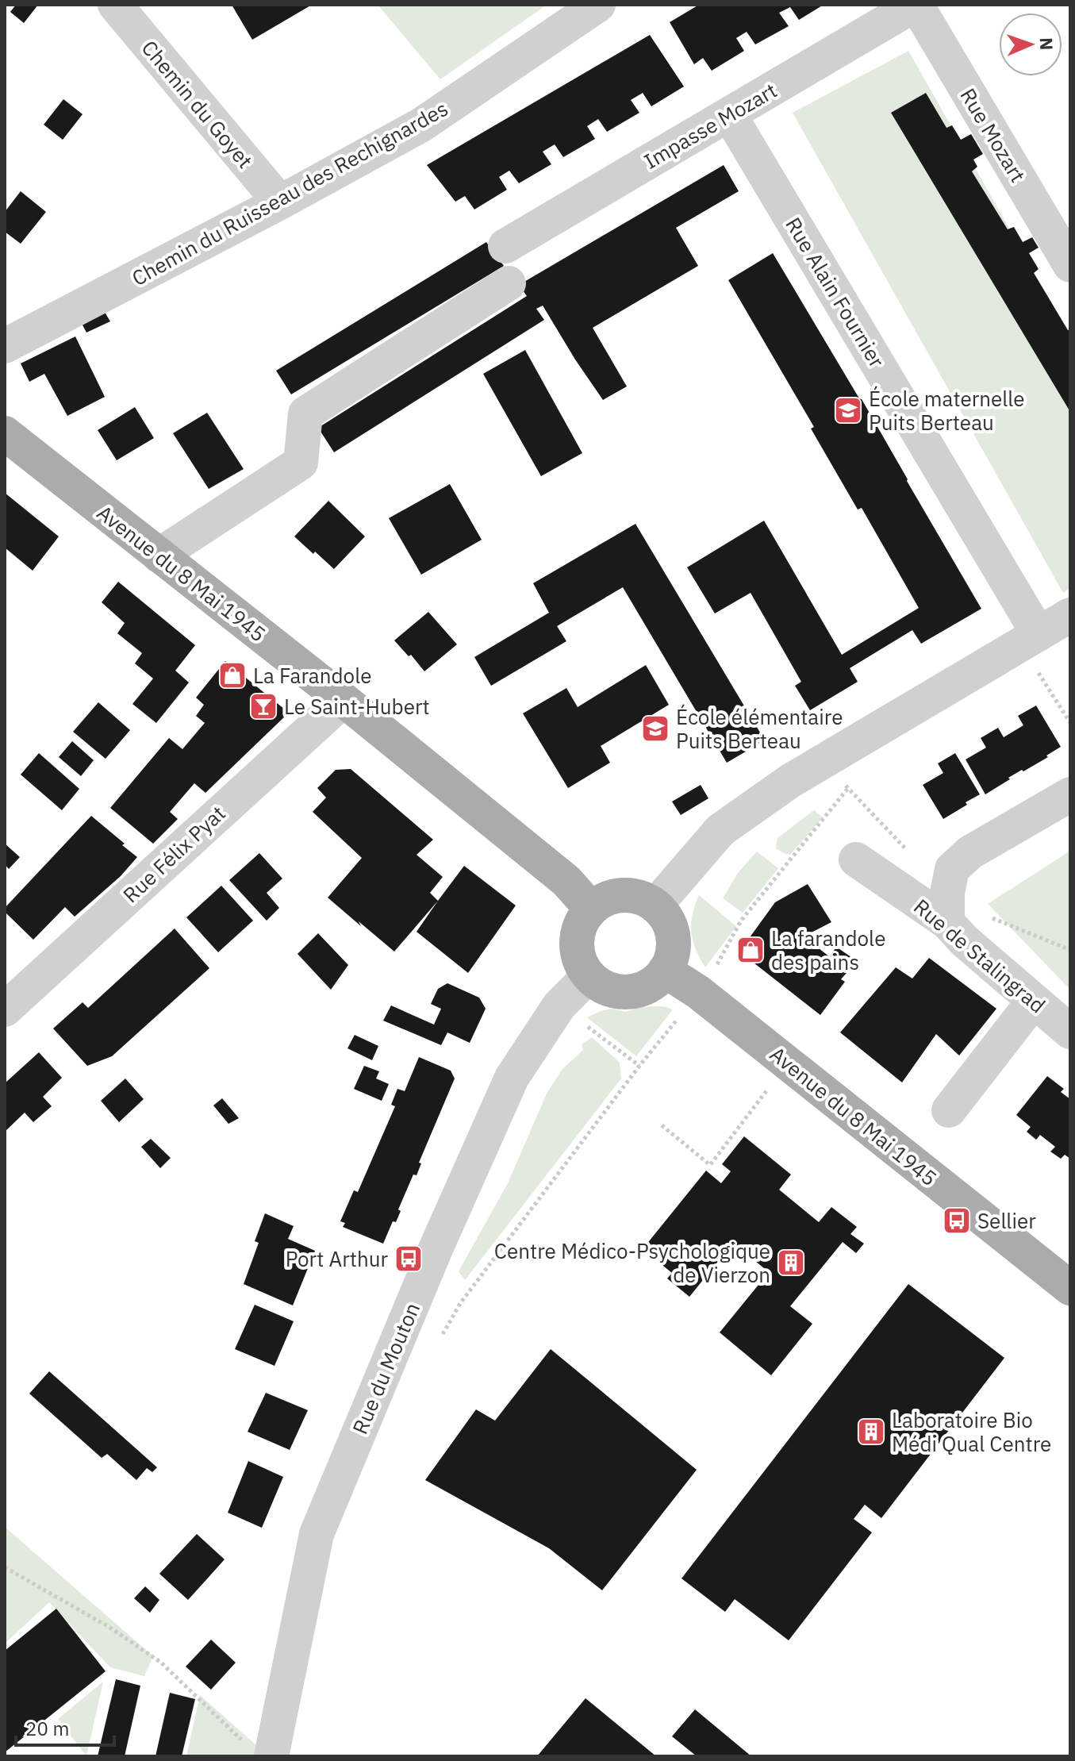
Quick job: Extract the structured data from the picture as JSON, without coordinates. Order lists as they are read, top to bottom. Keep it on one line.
{"streets":{"main road":["Avenue du 8 Mai 1945"],"street":["Chemin du Goyet","Impasse Mozart","Rue Mozart","Chemin du Ruisseau des Rechignardes","Rue Alain Fournier","Rue Félix Pyat","Rue de Stalingrad","Rue du Mouton"]},"crossings":[["Chemin du Goyet","Chemin du Ruisseau des Rechignardes"],["Impasse Mozart","Rue Mozart"],["Impasse Mozart","Rue Alain Fournier"],["Avenue du 8 Mai 1945","Rue Félix Pyat"],["Avenue du 8 Mai 1945","Rue du Mouton"]],"places":{"school or university":["École maternelle Puits Berteau","École élémentaire Puits Berteau"],"shop":["La Farandole","La farandole des pains"],"bar":["Le Saint-Hubert"],"bus stop":["Sellier","Port Arthur"],"building":["Centre Médico-Psychologique de Vierzon","Laboratoire Bio Médi Qual Centre"]},"scale_bar":"20 m","north":"right"}
